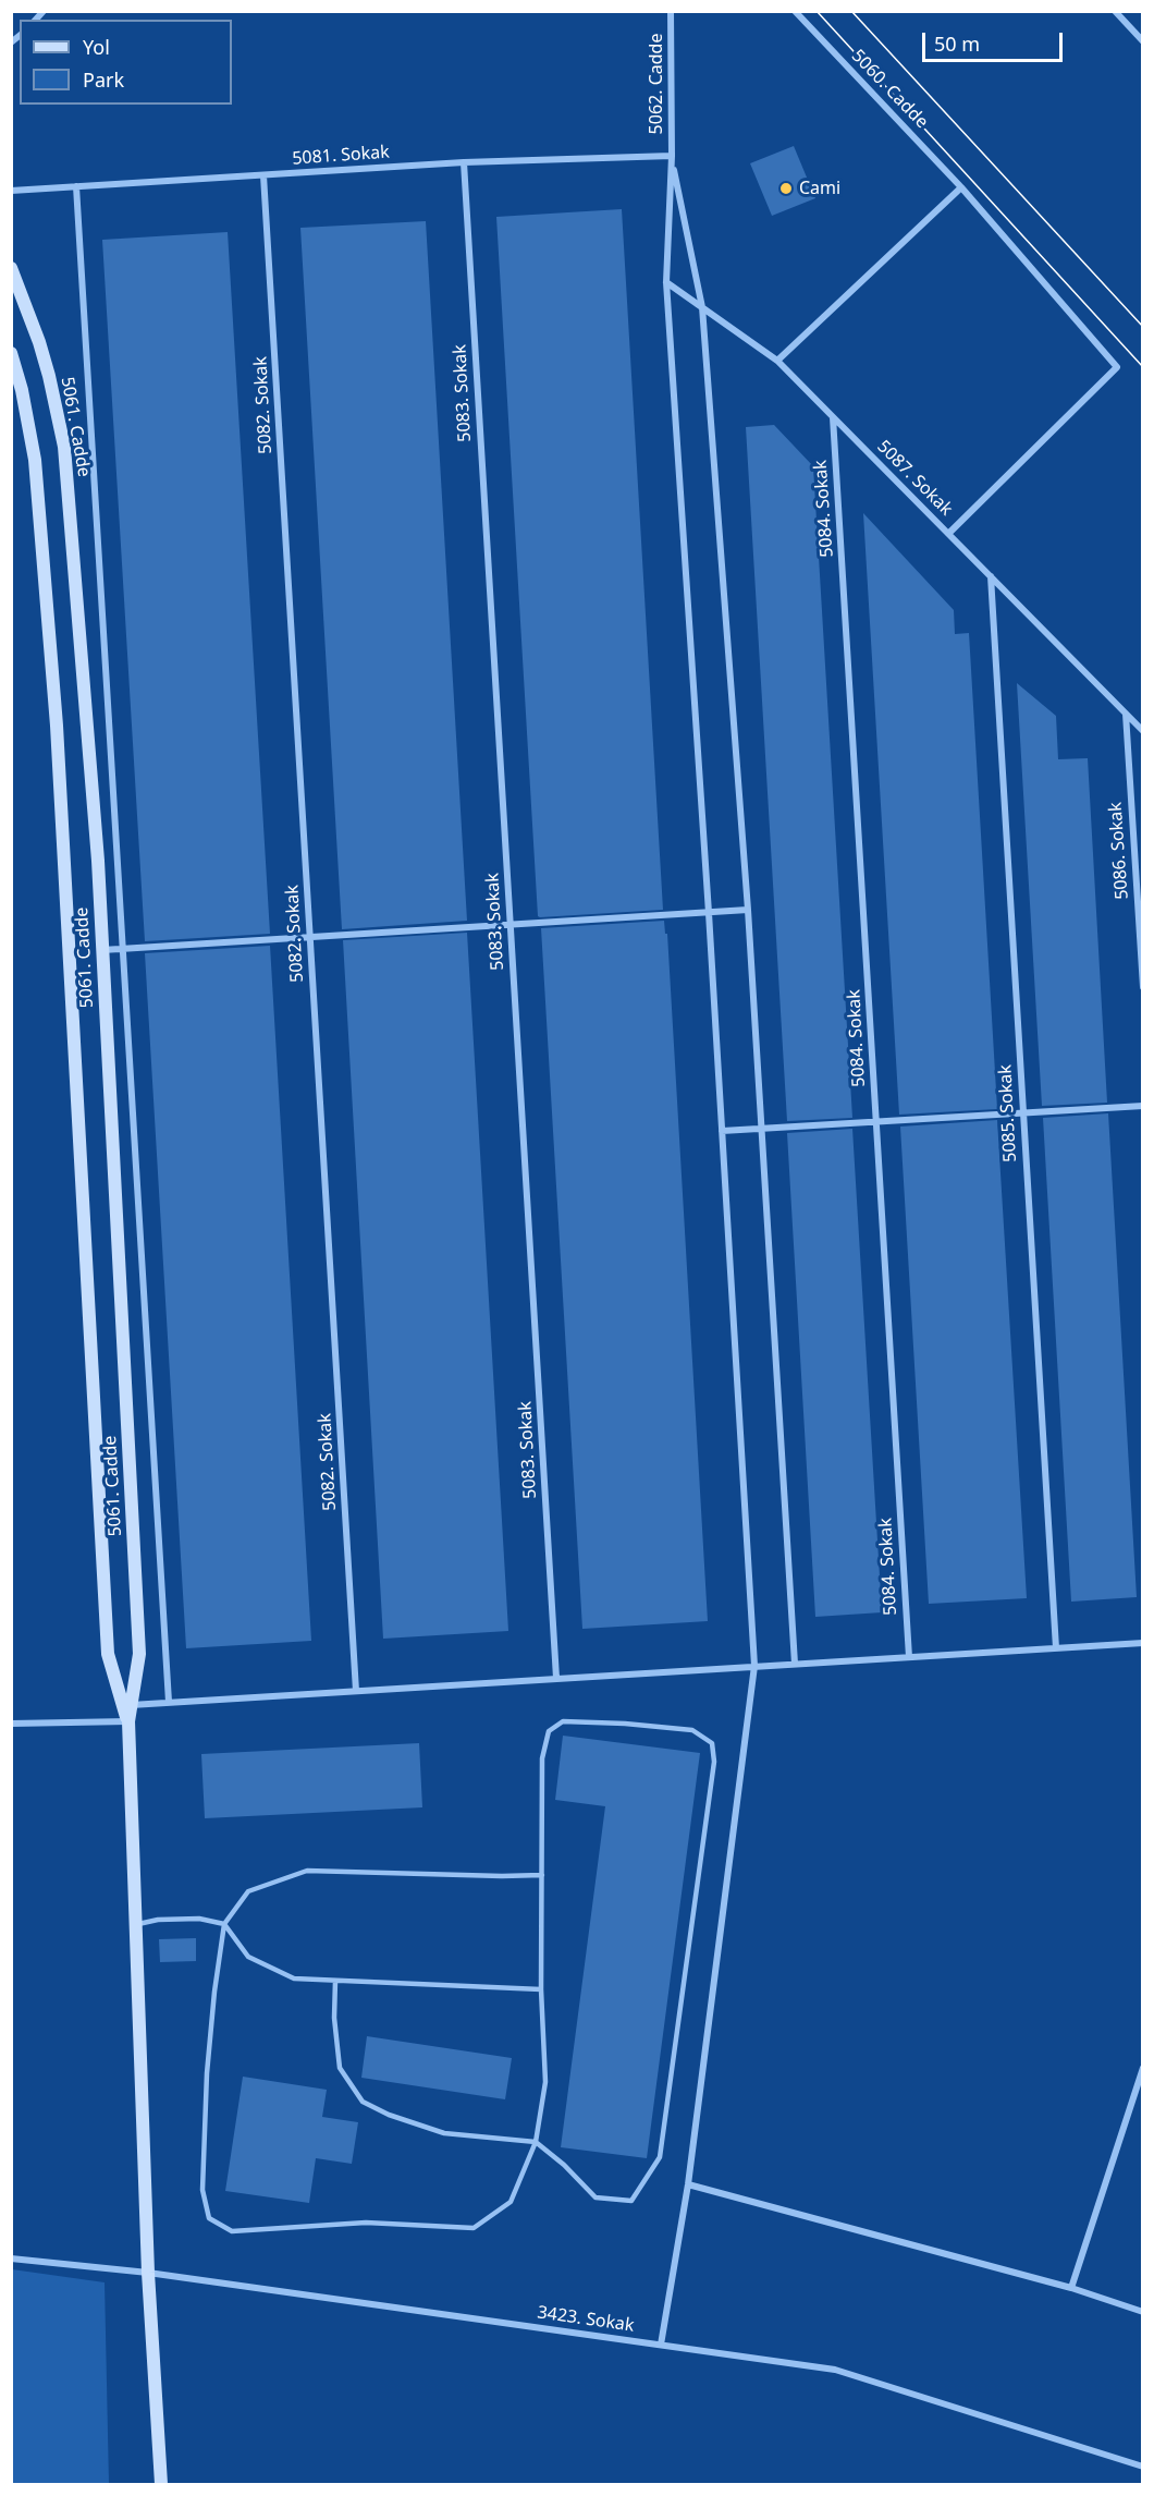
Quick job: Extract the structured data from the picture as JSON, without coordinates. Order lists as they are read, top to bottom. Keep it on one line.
{"streets":{"street":["5062. Cadde","5060. Cadde","5081. Sokak","5083. Sokak","5082. Sokak","5061. Cadde","5087. Sokak","5084. Sokak","5086. Sokak","5085. Sokak","3423. Sokak"]},"crossings":[["5062. Cadde","5081. Sokak"],["5060. Cadde","5087. Sokak"],["5081. Sokak","5083. Sokak"],["5081. Sokak","5082. Sokak"],["5087. Sokak","5084. Sokak"],["5087. Sokak","5086. Sokak"],["5087. Sokak","5085. Sokak"]],"places":["Cami"],"legend":["Yol","Park"],"scale_bar":"50 m"}
